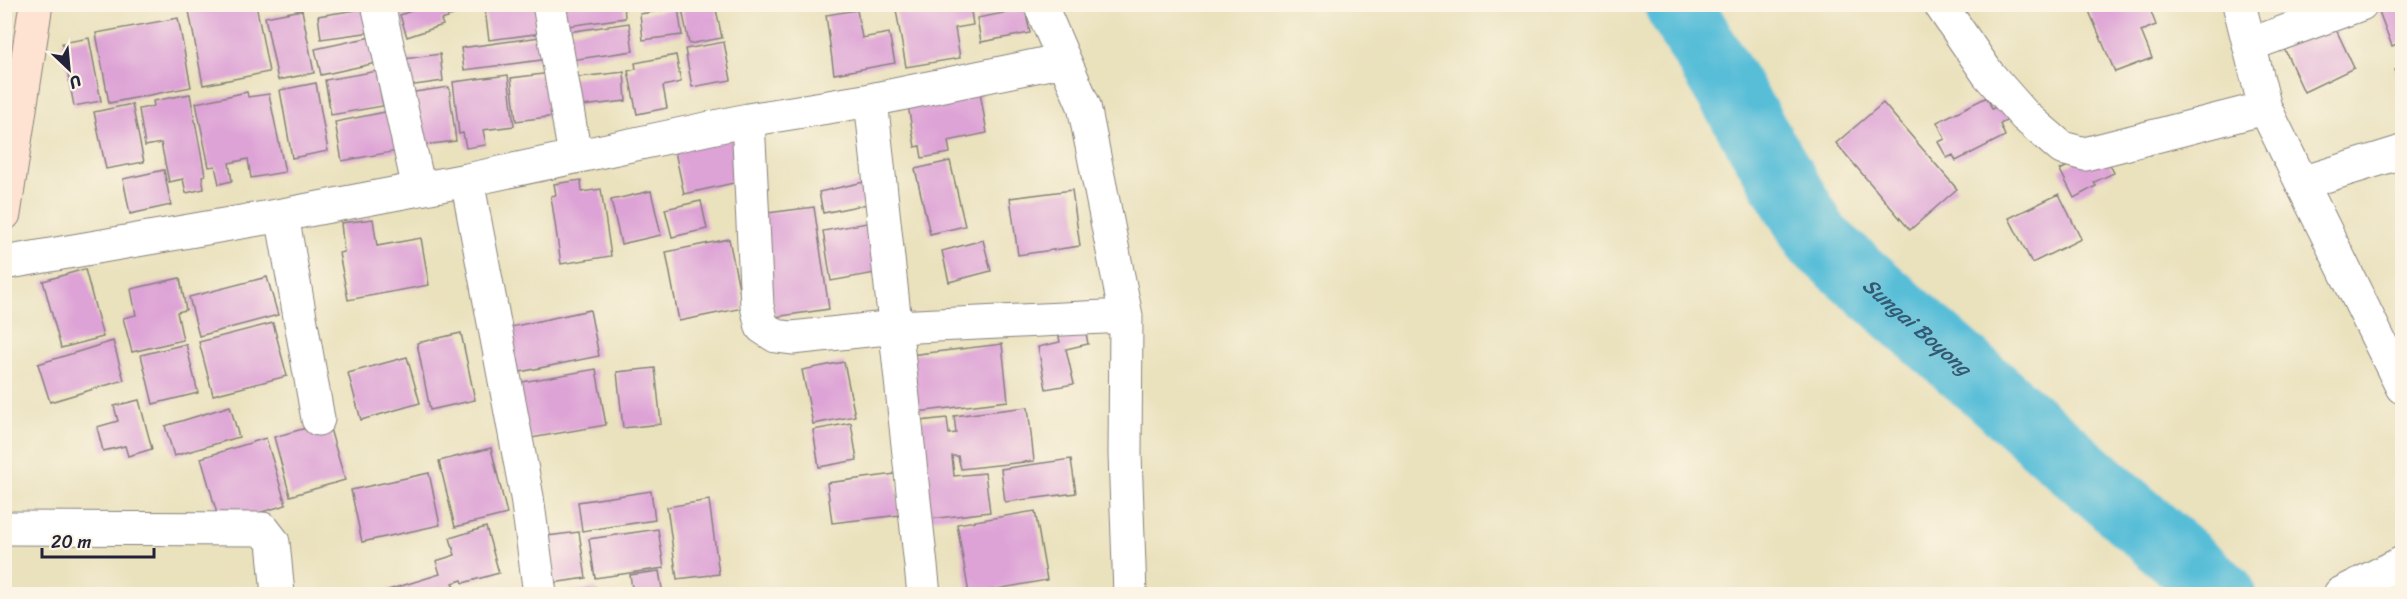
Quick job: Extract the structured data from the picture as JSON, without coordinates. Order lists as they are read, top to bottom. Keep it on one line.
{"water":["Sungai Boyong"],"scale_bar":"20 m","north":"bottom right"}
